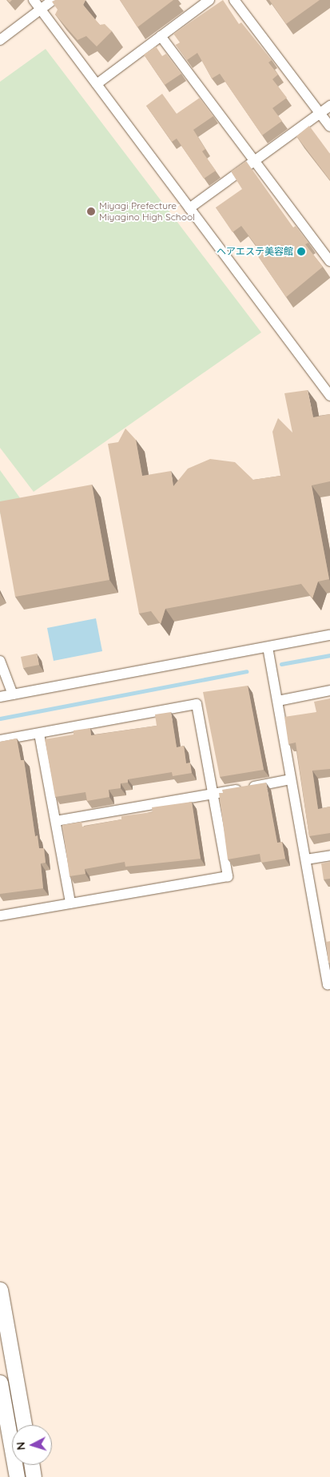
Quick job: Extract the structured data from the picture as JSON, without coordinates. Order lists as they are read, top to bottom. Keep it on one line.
{"places":["Miyagi Prefecture Miyagino High School","ヘアエステ美容館"],"north":"left"}
